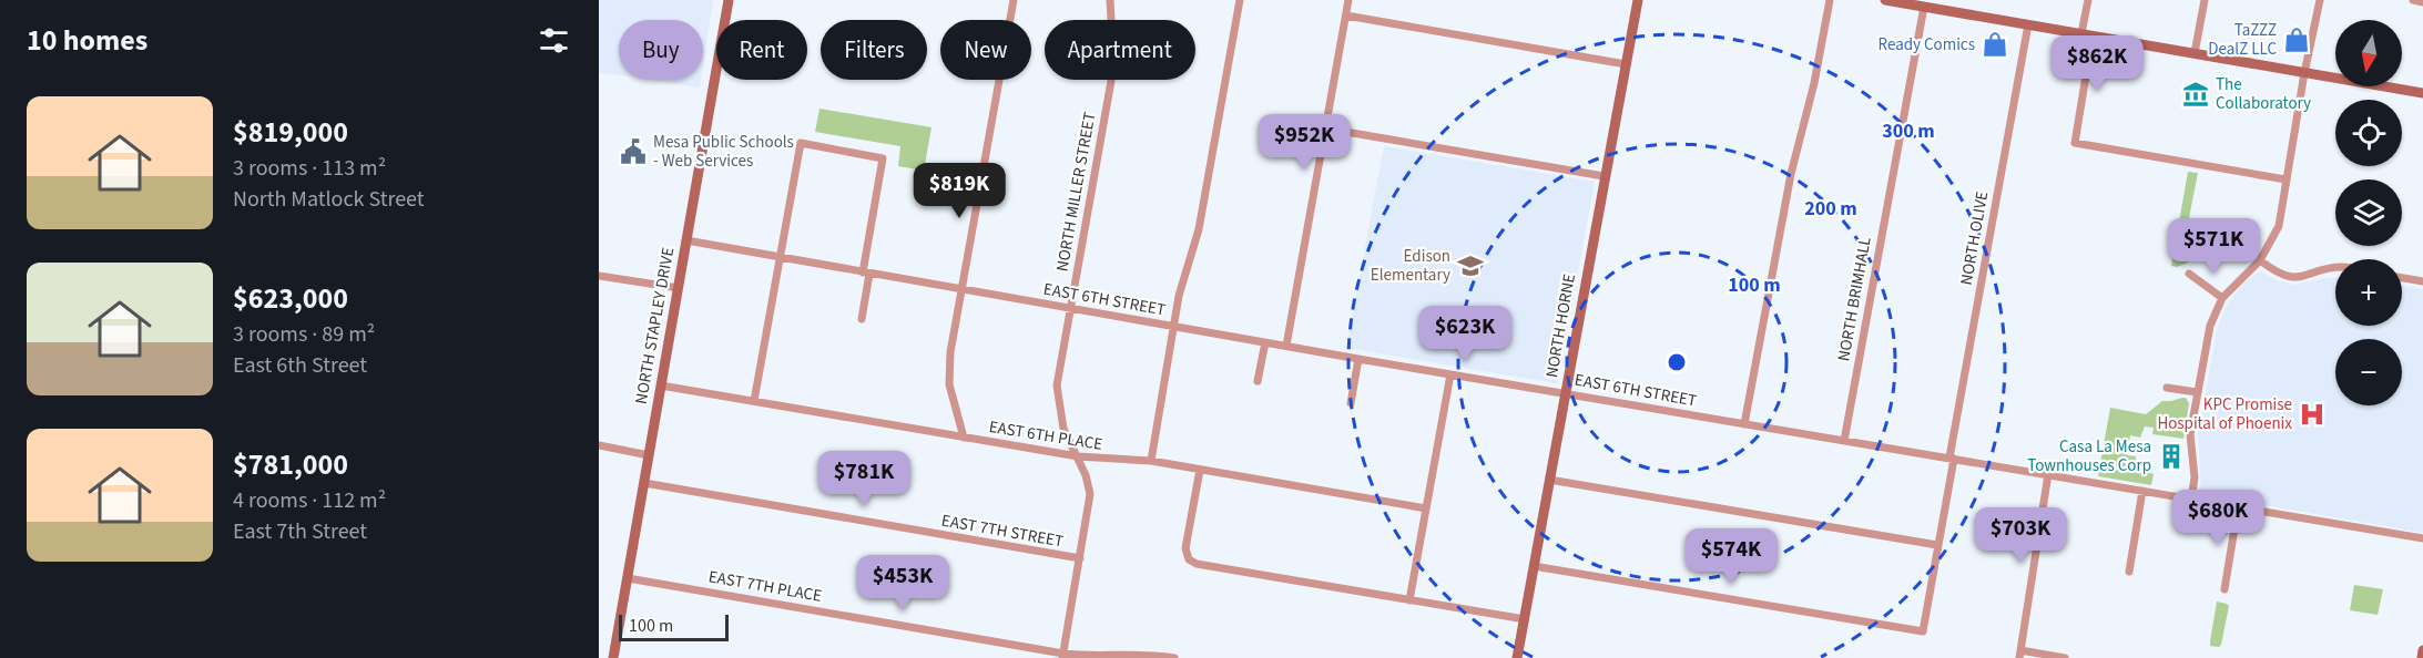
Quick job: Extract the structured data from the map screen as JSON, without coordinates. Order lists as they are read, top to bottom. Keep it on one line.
{"streets":{"main road":["NORTH STAPLEY DRIVE","NORTH HORNE"],"street":["NORTH MILLER STREET","NORTH OLIVE","EAST 6TH STREET","NORTH BRIMHALL","EAST 6TH PLACE","EAST 7TH STREET","EAST 7TH PLACE"]},"crossings":[["NORTH MILLER STREET","EAST 6TH STREET"],["NORTH MILLER STREET","EAST 6TH PLACE"],["NORTH MILLER STREET","EAST 7TH STREET"],["NORTH MILLER STREET","EAST 7TH PLACE"],["NORTH OLIVE","EAST 6TH STREET"],["NORTH OLIVE","NORTH HORNE"],["EAST 6TH STREET","NORTH BRIMHALL"],["EAST 6TH STREET","NORTH STAPLEY DRIVE"],["EAST 6TH STREET","NORTH HORNE"],["NORTH STAPLEY DRIVE","EAST 6TH PLACE"],["NORTH STAPLEY DRIVE","EAST 7TH STREET"],["NORTH STAPLEY DRIVE","EAST 7TH PLACE"]],"places":{"shop":["TaZZZ DealZ LLC","Ready Comics"],"museum":["The Collaboratory"],"public building":["Mesa Public Schools - Web Services"],"school or university":["Edison Elementary"],"hospital":["KPC Promise Hospital of Phoenix"],"building":["Casa La Mesa Townhouses Corp"]},"scale_bar":"100 m","north":"bottom","page":{"heading":"10 homes","map_buttons":["+","−"],"chip":["Buy","Rent","Filters","New","Apartment"],"price":["$862K","$952K","$819K","$571K","$623K","$781K","$680K","$703K","$574K","$453K"],"list":[{"name":"$819,000","note":"3 rooms · 113 m² · North Matlock Street"},{"name":"$623,000","note":"3 rooms · 89 m² · East 6th Street"},{"name":"$781,000","note":"4 rooms · 112 m² · East 7th Street"}],"scale":"100 m"},"rings":["300 m","200 m","100 m"]}
